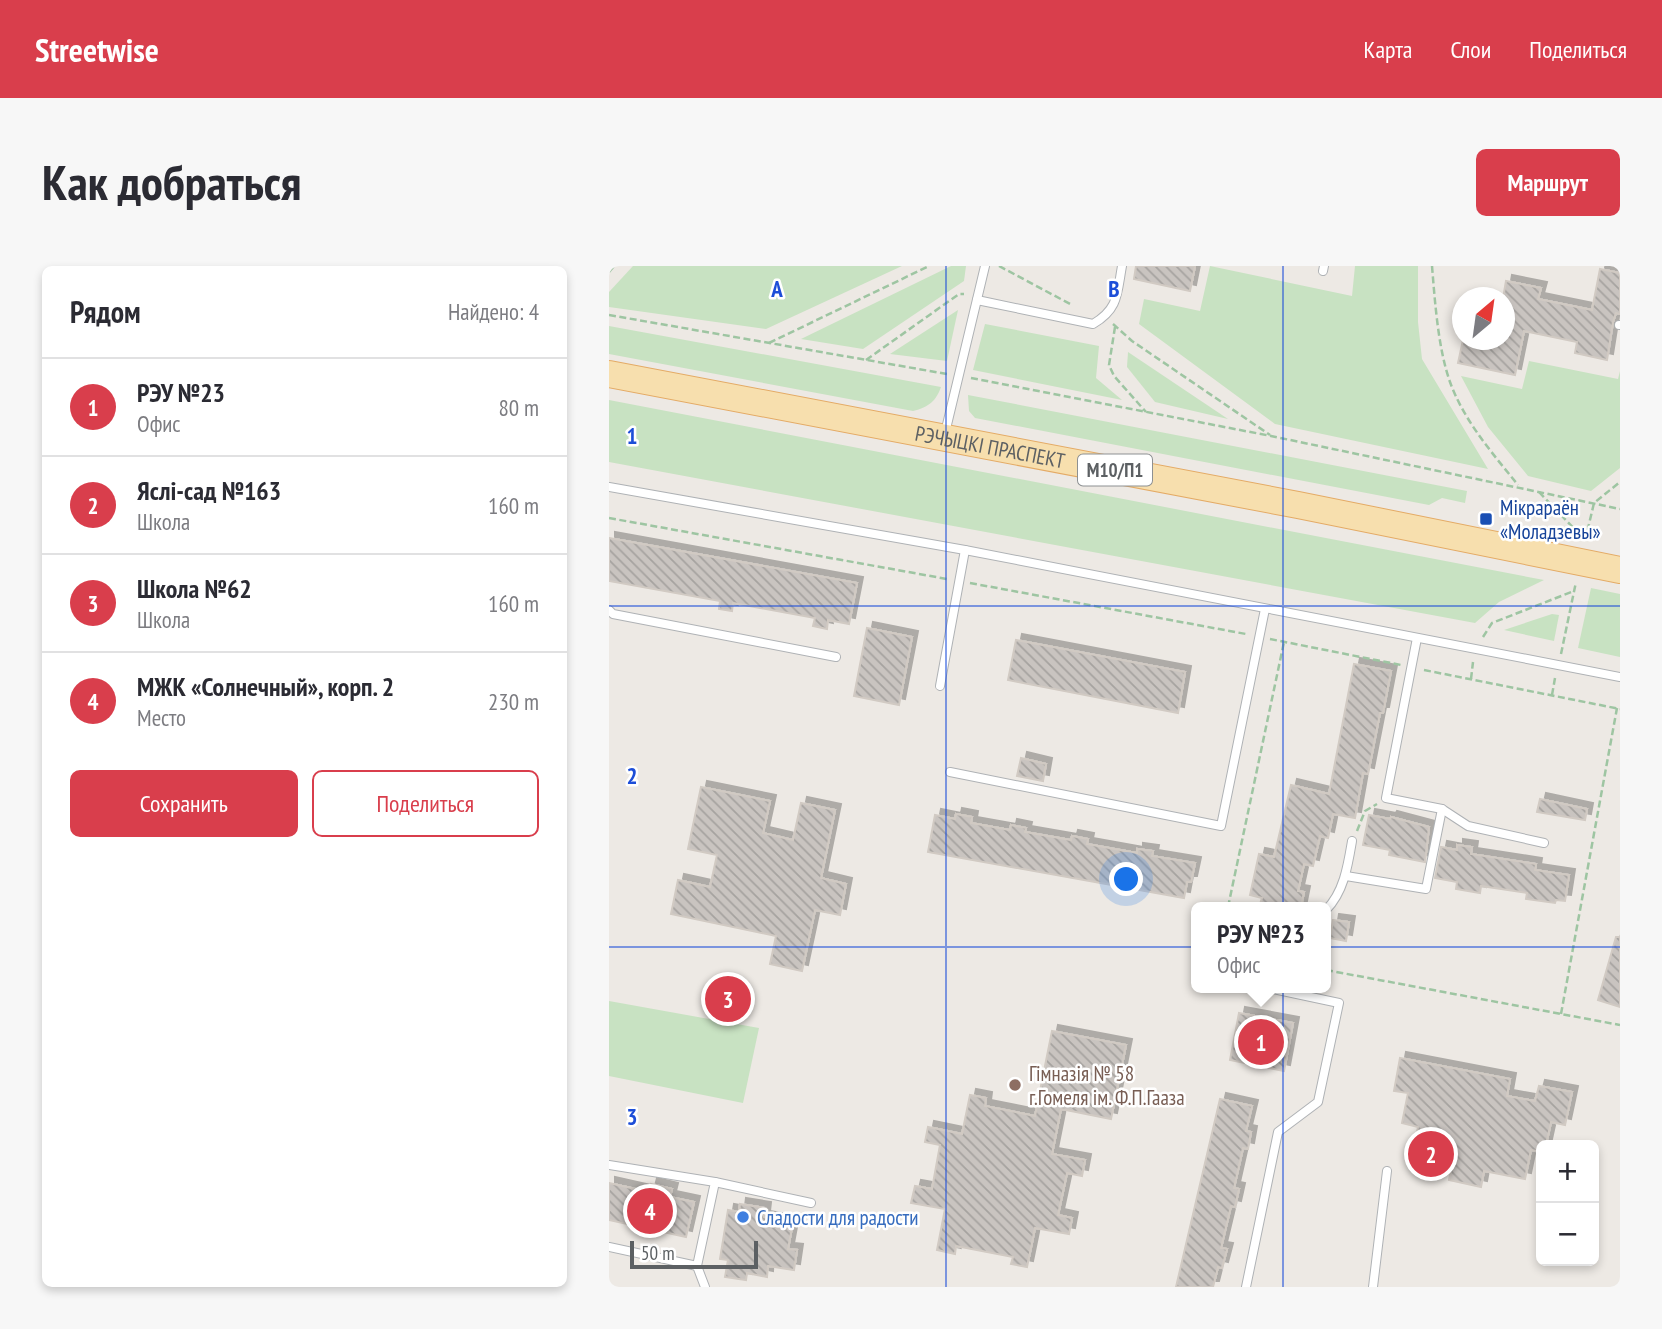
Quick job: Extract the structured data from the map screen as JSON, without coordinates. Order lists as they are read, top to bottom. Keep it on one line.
{"streets":{"main road":["РЭЧЫЦКІ ПРАСПЕКТ","М10/П1"]},"places":{"transit":["Мікрараён «Моладзевы»"],"other":["Гімназія № 58 г.Гомеля ім. Ф.П.Гааза","Сладости для радости"]},"scale_bar":"50 m","north":"top right","page":{"header":"Streetwise","nav":["Карта","Слои","Поделиться"],"buttons":["Маршрут",["Сохранить","Поделиться"]],"title":"Как добраться","heading":["Рядом","Найдено: 4"],"list":[{"mark":"1","name":"РЭУ №23","note":"Офис","value":"80 m"},{"mark":"2","name":"Яслі-сад №163","note":"Школа","value":"160 m"},{"mark":"3","name":"Школа №62","note":"Школа","value":"160 m"},{"mark":"4","name":"МЖК «Солнечный», корп. 2","note":"Место","value":"230 m"}],"popup":["РЭУ №23","Офис"],"pins":["3","1","2","4"],"map_buttons":["+","−"],"scale":"50 m"},"grid":{"columns":["A","B"],"rows":["1","2","3"]}}
